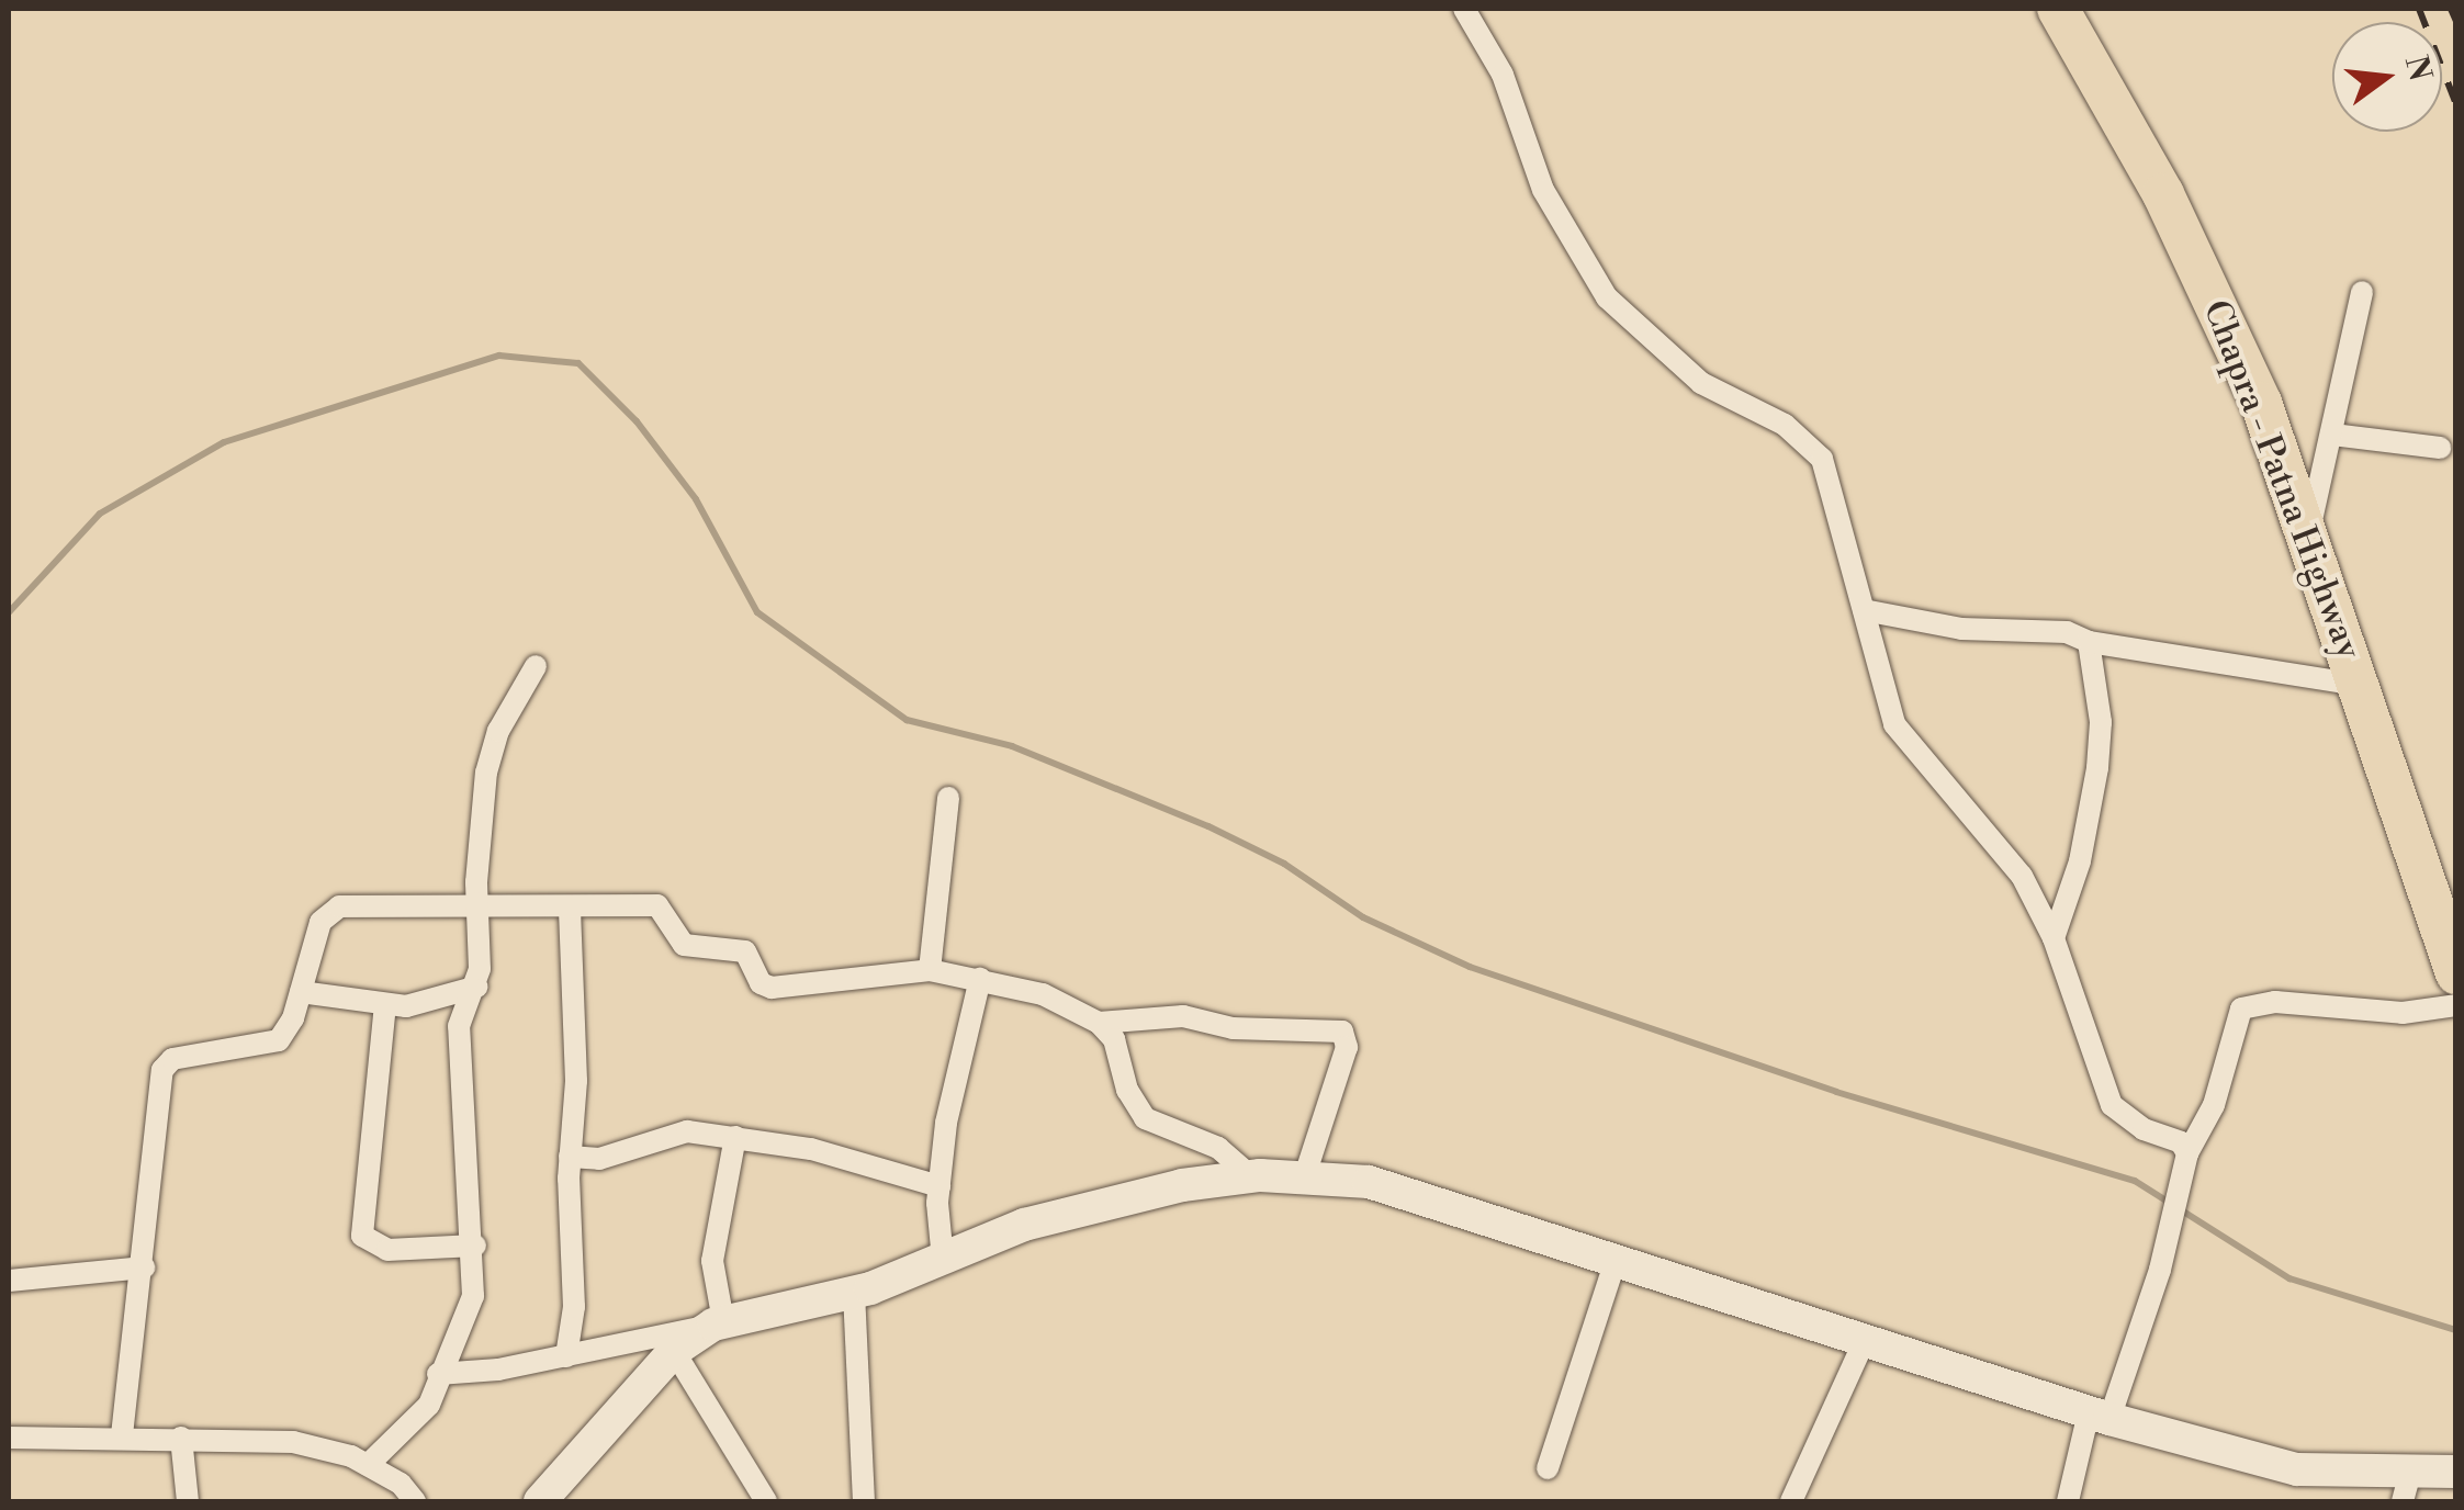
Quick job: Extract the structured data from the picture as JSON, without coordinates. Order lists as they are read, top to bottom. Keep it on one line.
{"streets":{"highway":["Chapra - Patna Highway"]},"north":"right"}
